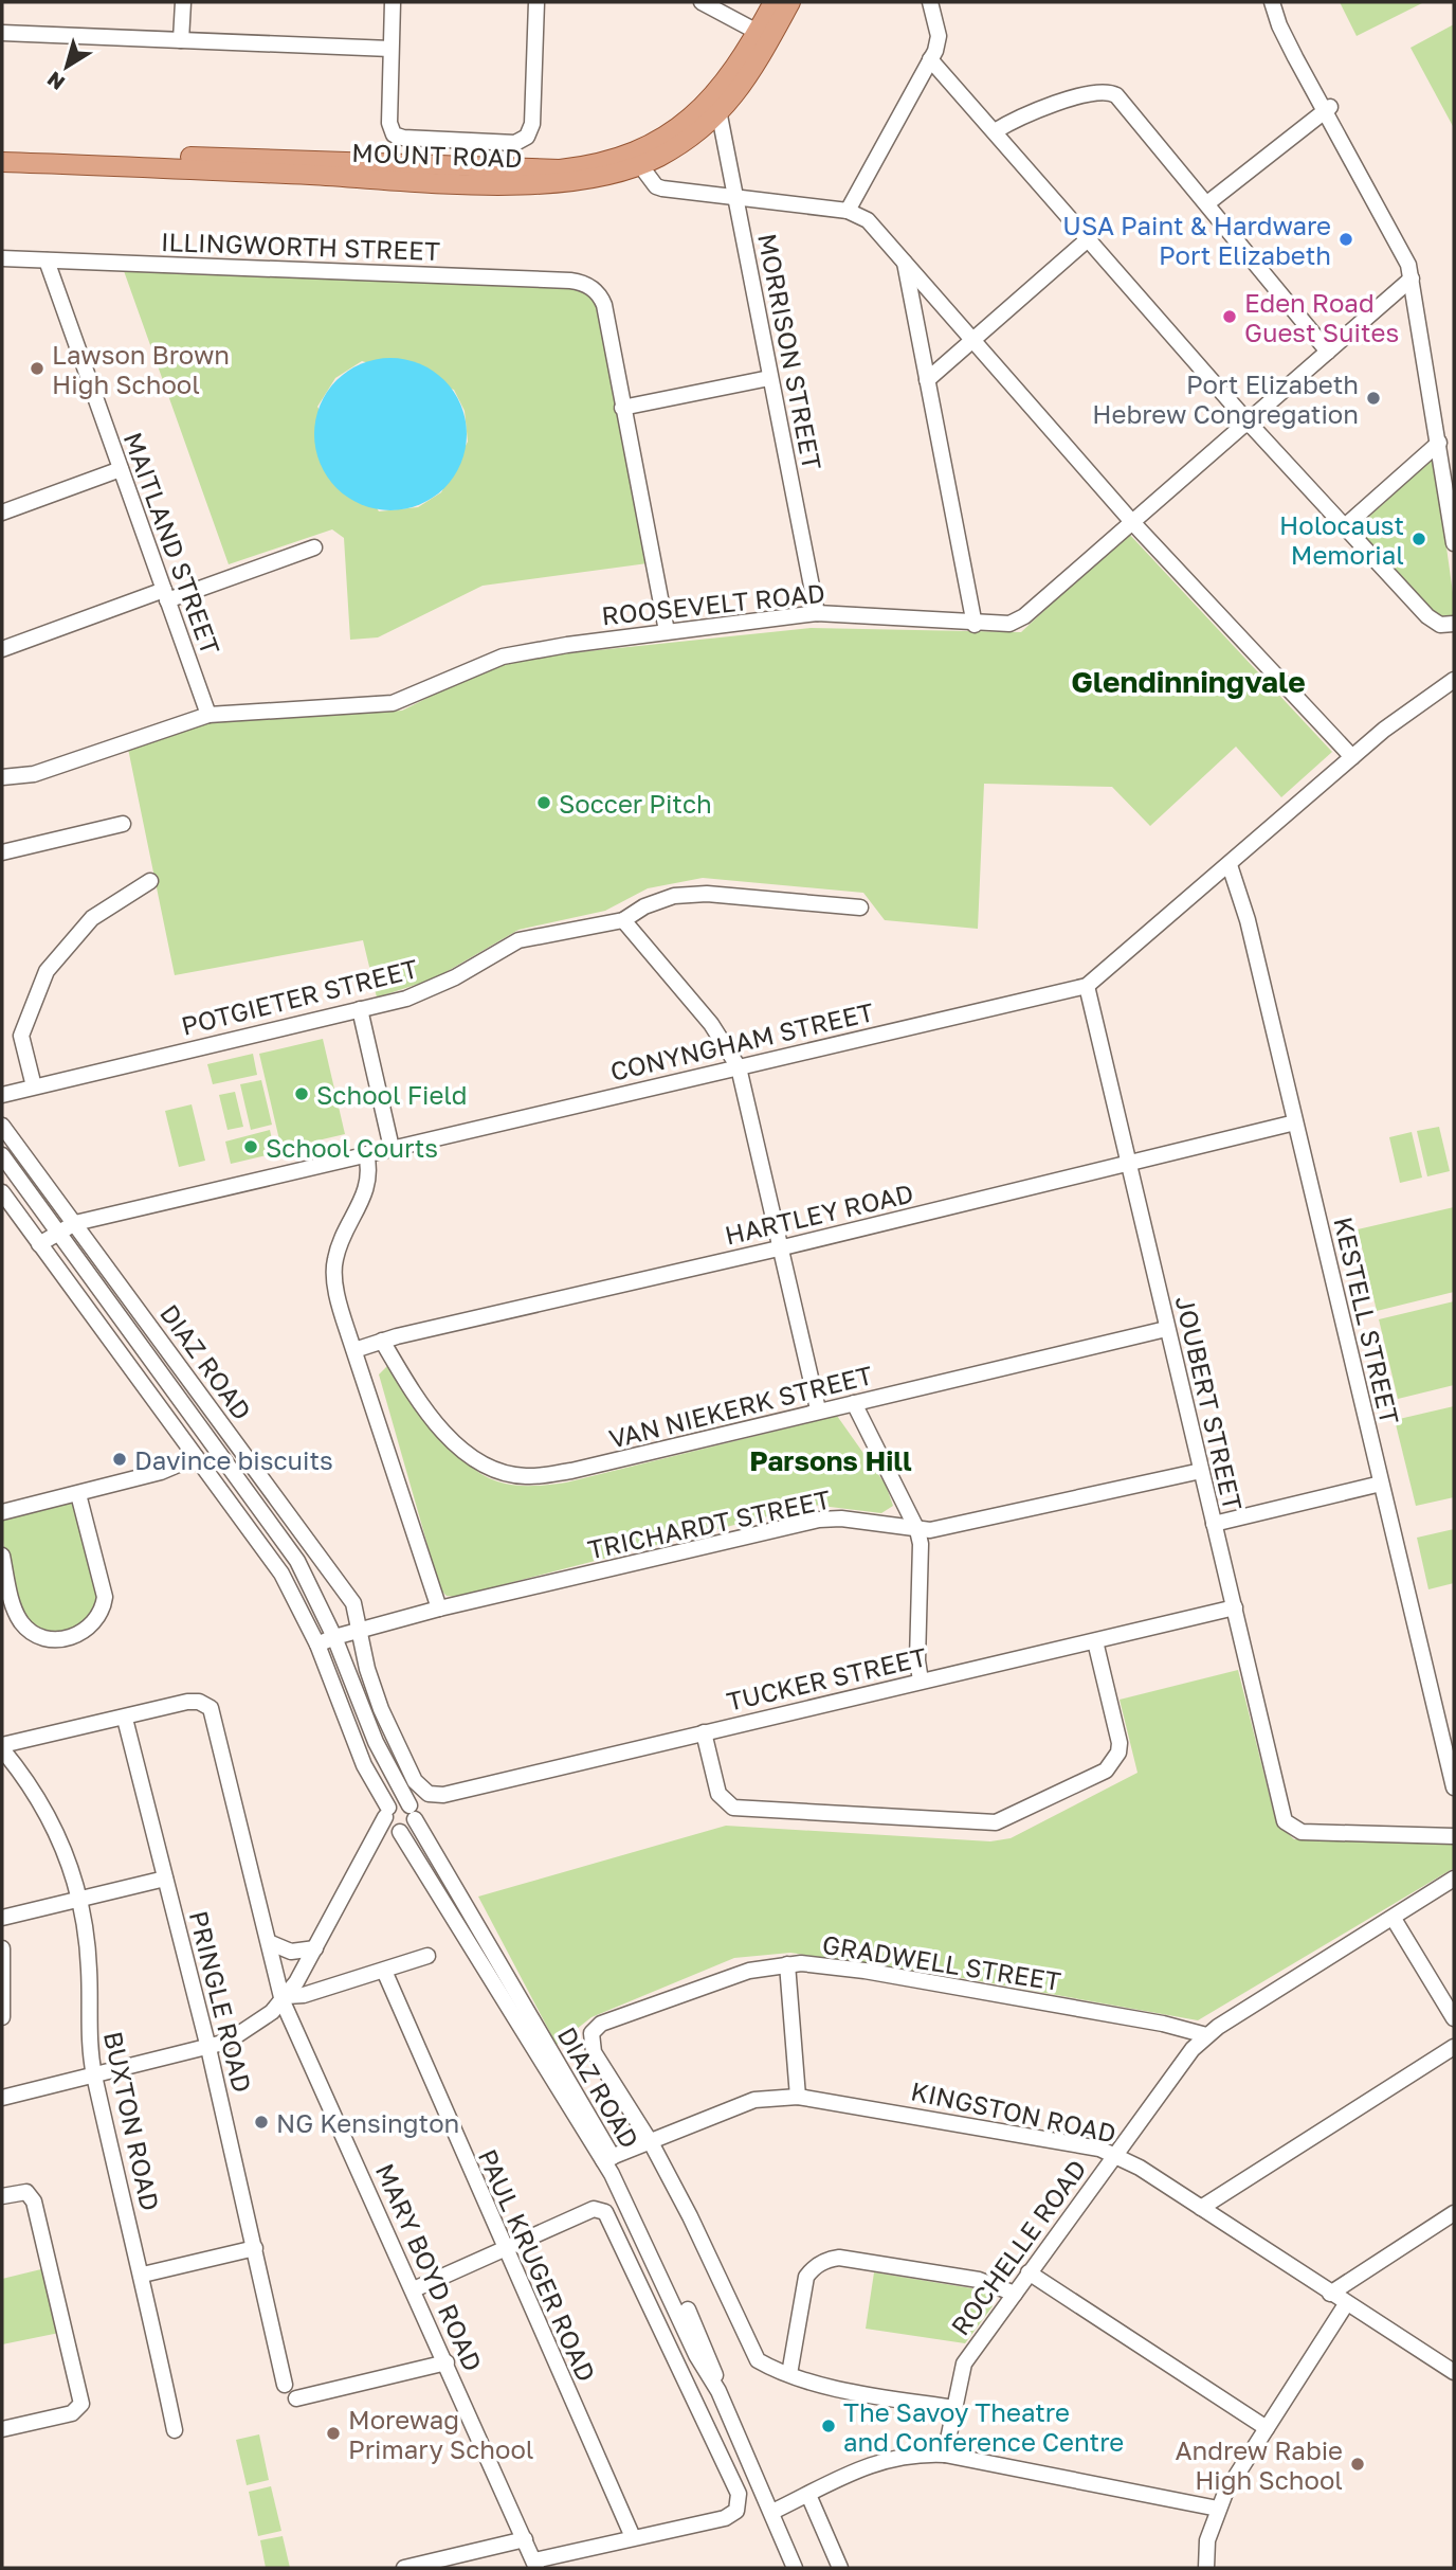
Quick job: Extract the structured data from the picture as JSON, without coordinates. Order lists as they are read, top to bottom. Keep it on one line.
{"streets":{"main road":["MOUNT ROAD"],"street":["ILLINGWORTH STREET","MORRISON STREET","MAITLAND STREET","ROOSEVELT ROAD","POTGIETER STREET","CONYNGHAM STREET","HARTLEY ROAD","KESTELL STREET","DIAZ ROAD","JOUBERT STREET","VAN NIEKERK STREET","TRICHARDT STREET","TUCKER STREET","GRADWELL STREET","PRINGLE ROAD","KINGSTON ROAD","BUXTON ROAD","ROCHELLE ROAD","PAUL KRUGER ROAD","MARY BOYD ROAD"]},"crossings":[["MOUNT ROAD","MORRISON STREET"],["ILLINGWORTH STREET","MAITLAND STREET"],["MORRISON STREET","ROOSEVELT ROAD"],["MAITLAND STREET","ROOSEVELT ROAD"],["CONYNGHAM STREET","KESTELL STREET"],["CONYNGHAM STREET","DIAZ ROAD"],["CONYNGHAM STREET","JOUBERT STREET"],["HARTLEY ROAD","KESTELL STREET"],["HARTLEY ROAD","JOUBERT STREET"],["HARTLEY ROAD","VAN NIEKERK STREET"],["DIAZ ROAD","TRICHARDT STREET"],["DIAZ ROAD","TUCKER STREET"],["DIAZ ROAD","GRADWELL STREET"],["DIAZ ROAD","KINGSTON ROAD"],["DIAZ ROAD","ROCHELLE ROAD"],["JOUBERT STREET","VAN NIEKERK STREET"],["JOUBERT STREET","TRICHARDT STREET"],["JOUBERT STREET","TUCKER STREET"],["GRADWELL STREET","ROCHELLE ROAD"],["PRINGLE ROAD","MARY BOYD ROAD"],["KINGSTON ROAD","ROCHELLE ROAD"]],"districts":["Glendinningvale","Parsons Hill"],"places":["USA Paint & Hardware Port Elizabeth","Eden Road Guest Suites","Lawson Brown High School","Port Elizabeth Hebrew Congregation","Holocaust Memorial","Soccer Pitch","School Field","School Courts","Davince biscuits","NG Kensington","The Savoy Theatre and Conference Centre","Morewag Primary School","Andrew Rabie High School"],"north":"bottom left"}
